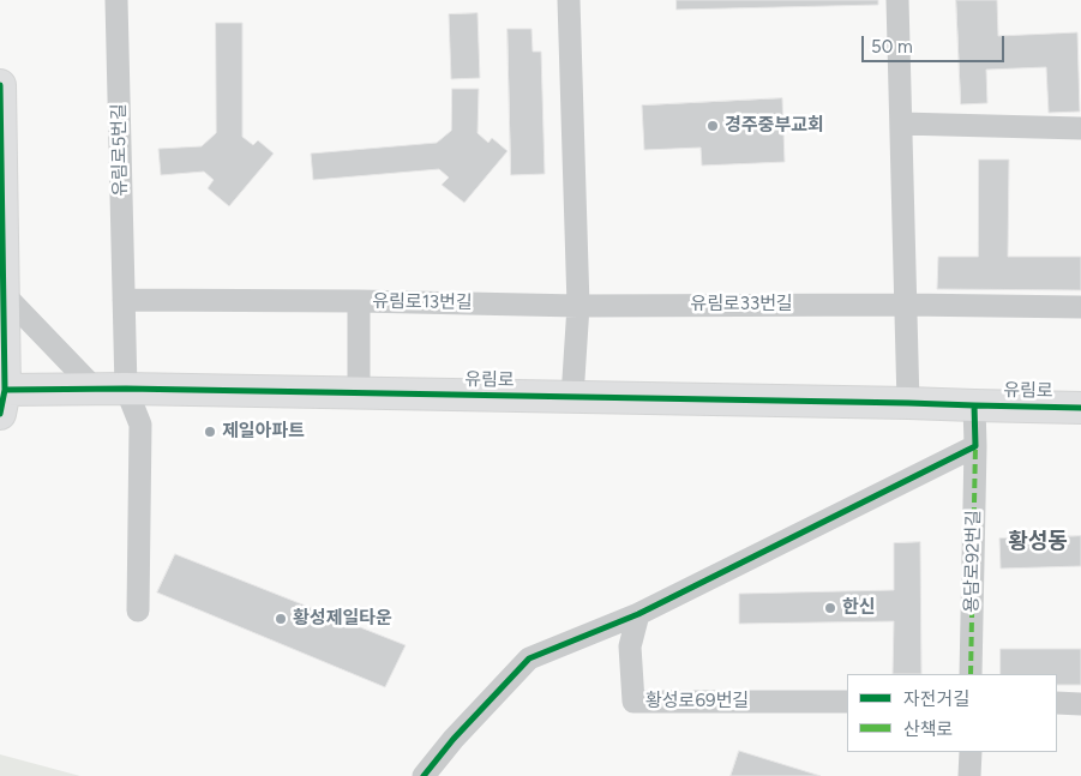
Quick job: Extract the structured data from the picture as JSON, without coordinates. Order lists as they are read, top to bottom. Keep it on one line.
{"streets":{"street":["유림로5번길","유림로13번길","유림로33번길","유림로","용담로92번길","황성로69번길"]},"crossings":[["유림로5번길","유림로"],["유림로13번길","유림로33번길"],["유림로13번길","유림로"]],"districts":["황성동"],"places":["경주중부교회","제일아파트","한신","황성제일타운"],"legend":["자전거길","산책로"],"scale_bar":"50 m"}
